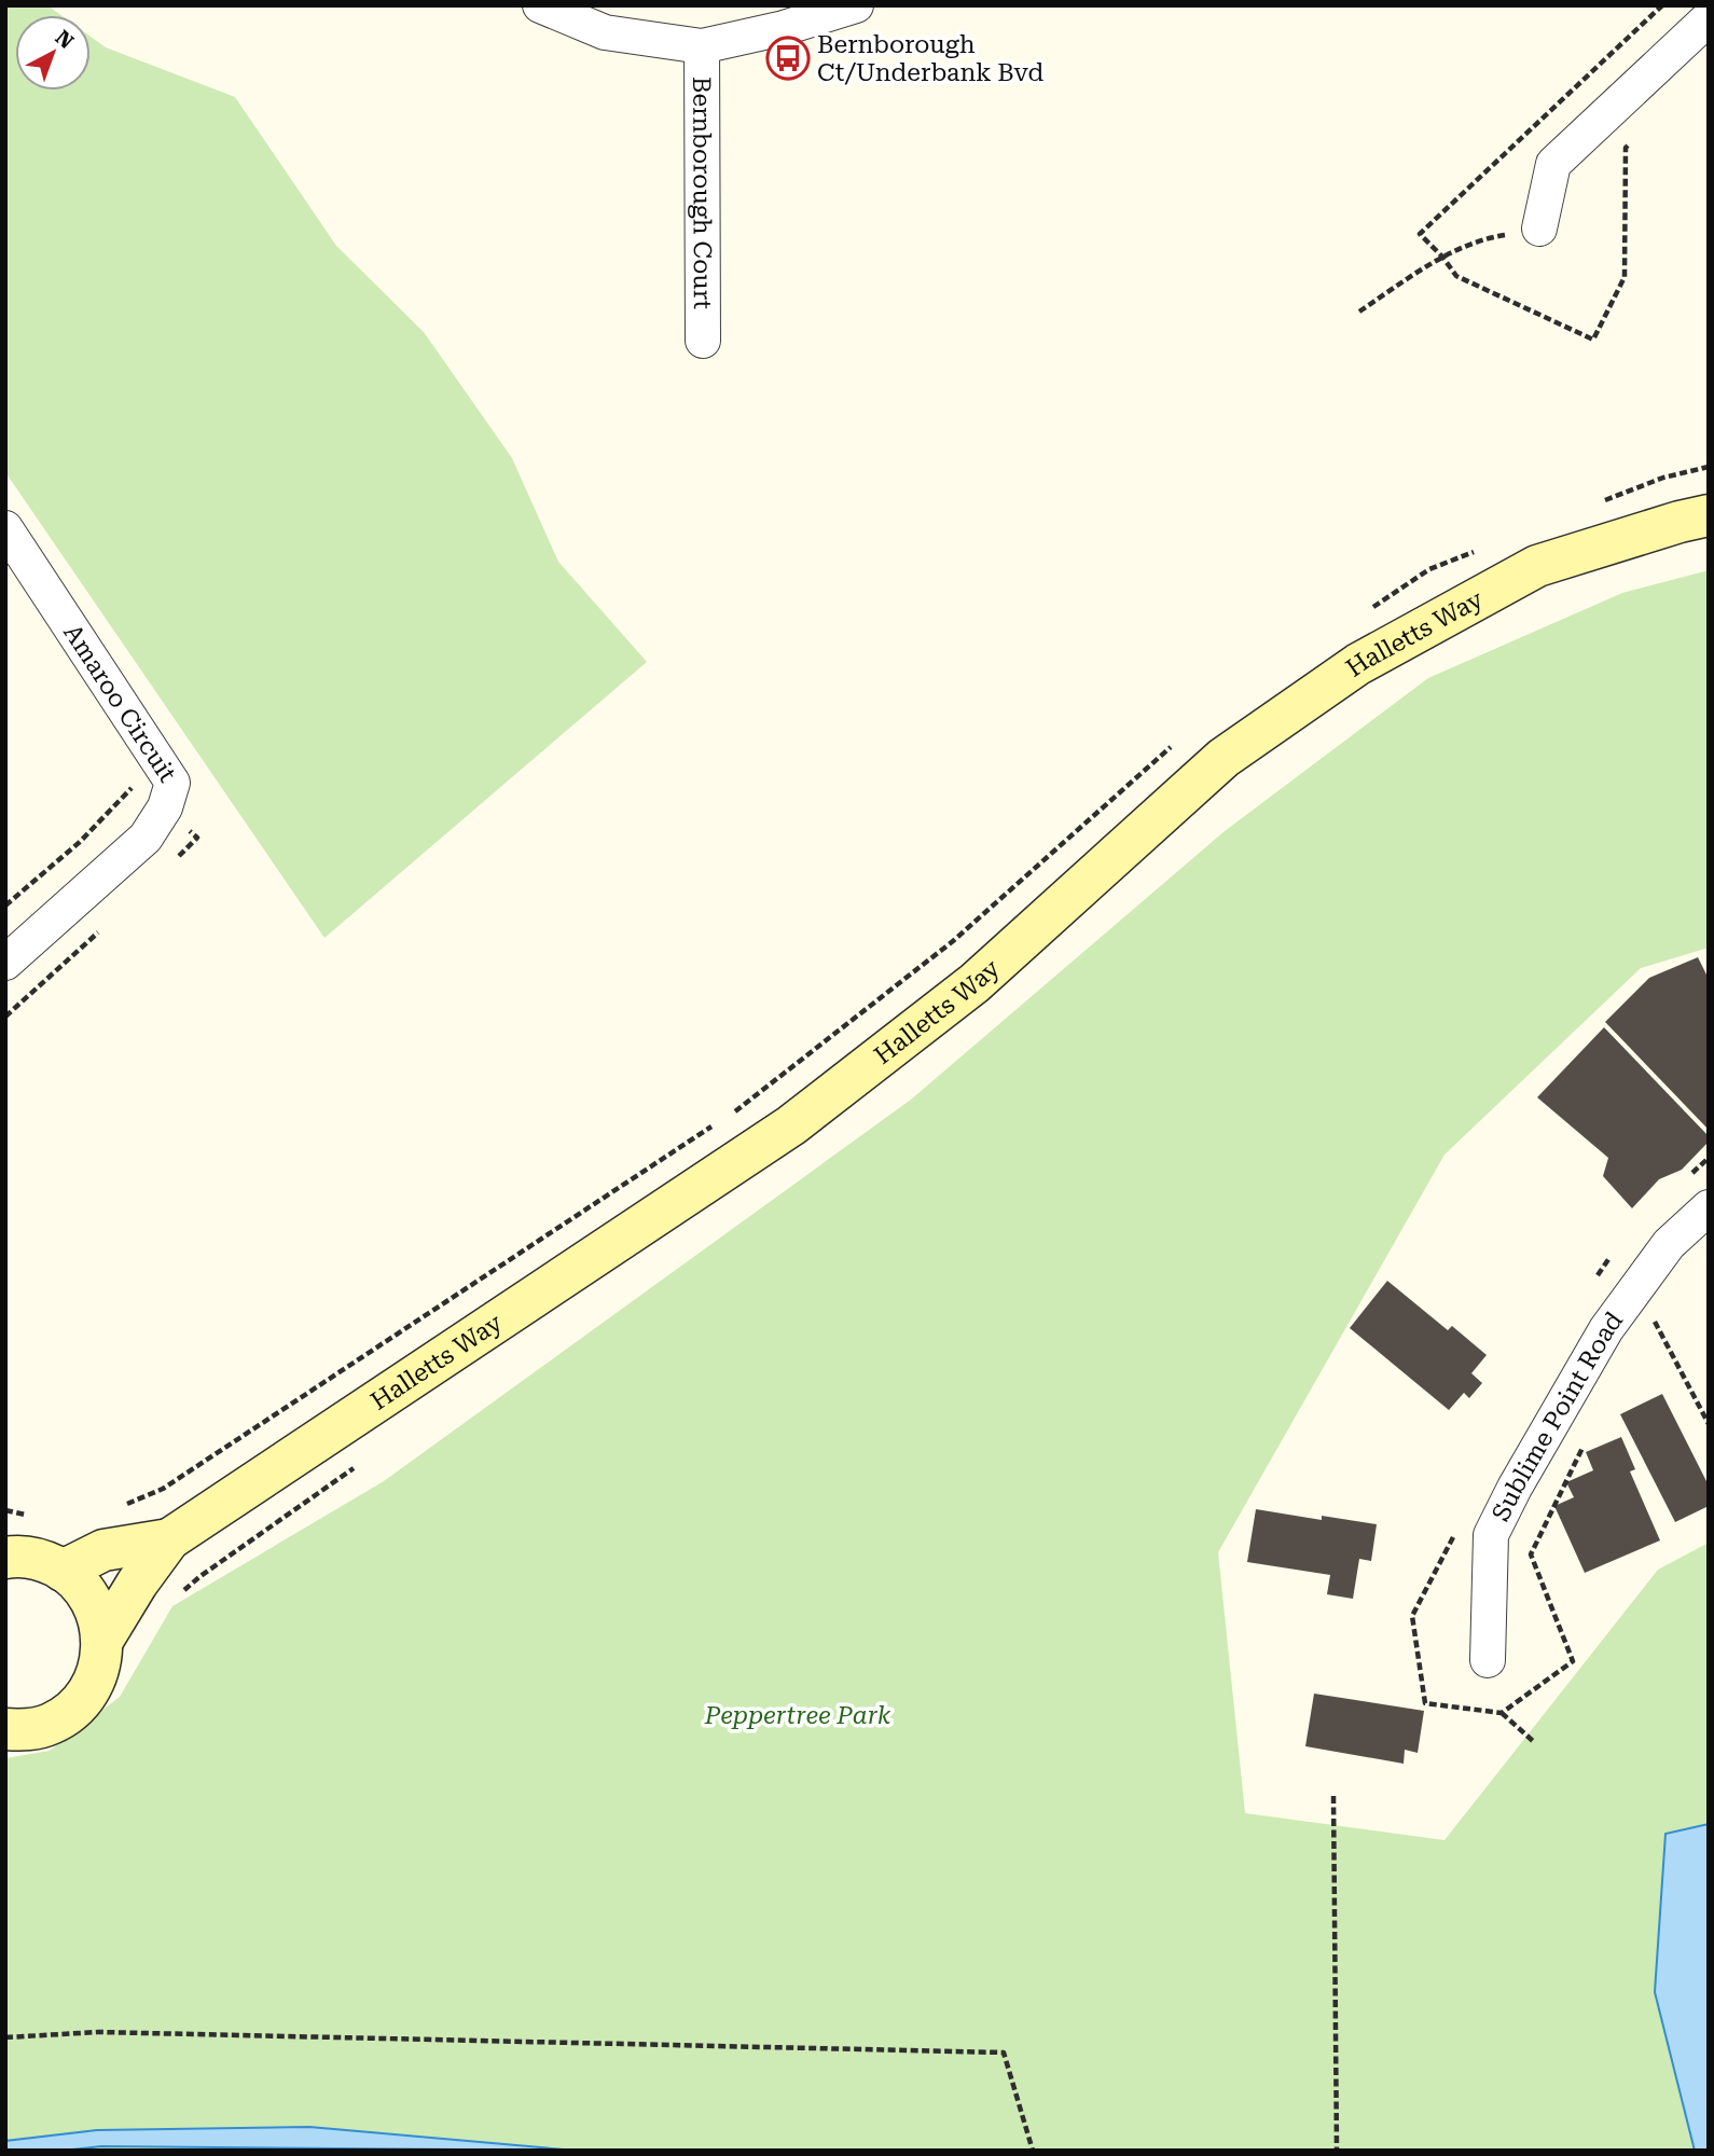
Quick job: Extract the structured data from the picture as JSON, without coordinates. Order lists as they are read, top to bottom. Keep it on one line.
{"streets":{"street":["Bernborough Court","Halletts Way","Amaroo Circuit","Sublime Point Road"]},"parks":["Peppertree Park"],"places":{"bus stop":["Bernborough Ct/Underbank Bvd"]},"north":"top right"}
